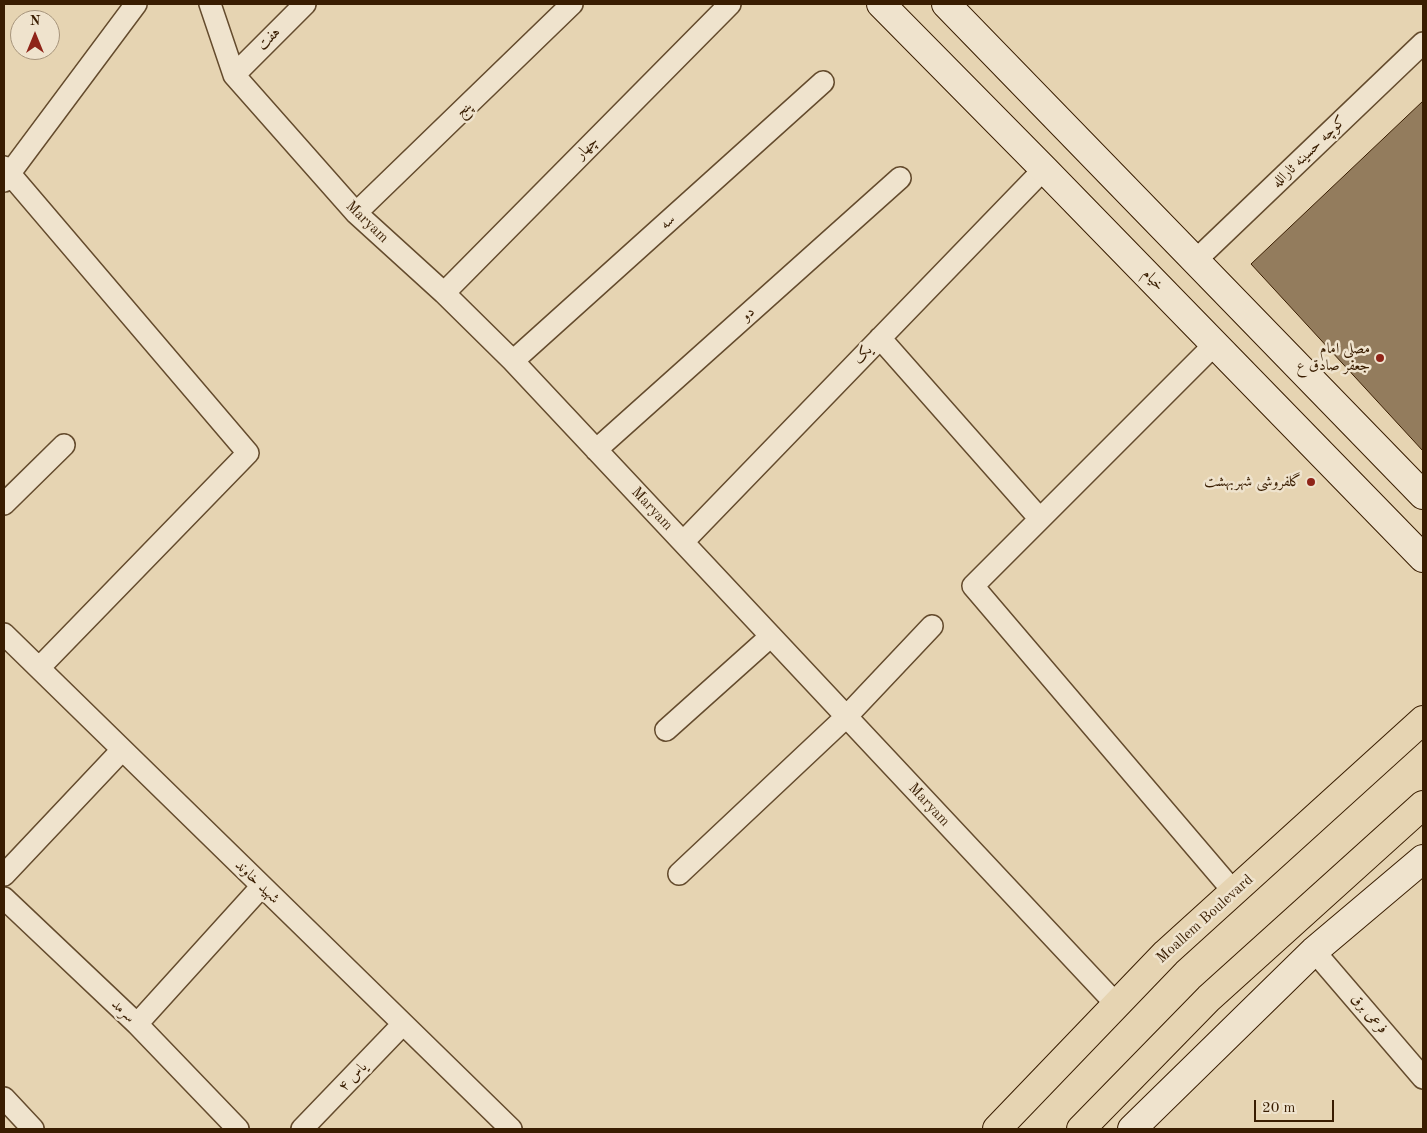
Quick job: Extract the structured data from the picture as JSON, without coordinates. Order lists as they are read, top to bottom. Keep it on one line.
{"streets":{"highway":["Moallem Boulevard"],"main road":["خیام"],"street":["هفت","پنج","چهار","کوچه حسینه ثارالله","Maryam","سه","دو","یک","شهید خاوند","سرمد","فرعی برق","یاس ۴"]},"crossings":[["هفت","Maryam"],["پنج","Maryam"],["چهار","Maryam"],["Maryam","سه"],["Maryam","دو"],["Maryam","یک"],["Maryam","Moallem Boulevard"],["خیام","یک"],["شهید خاوند","یاس ۴"]],"places":["مصلی امام جعفر صادق ع","گلفروشی شهربهشت"],"scale_bar":"20 m","north":"top"}
